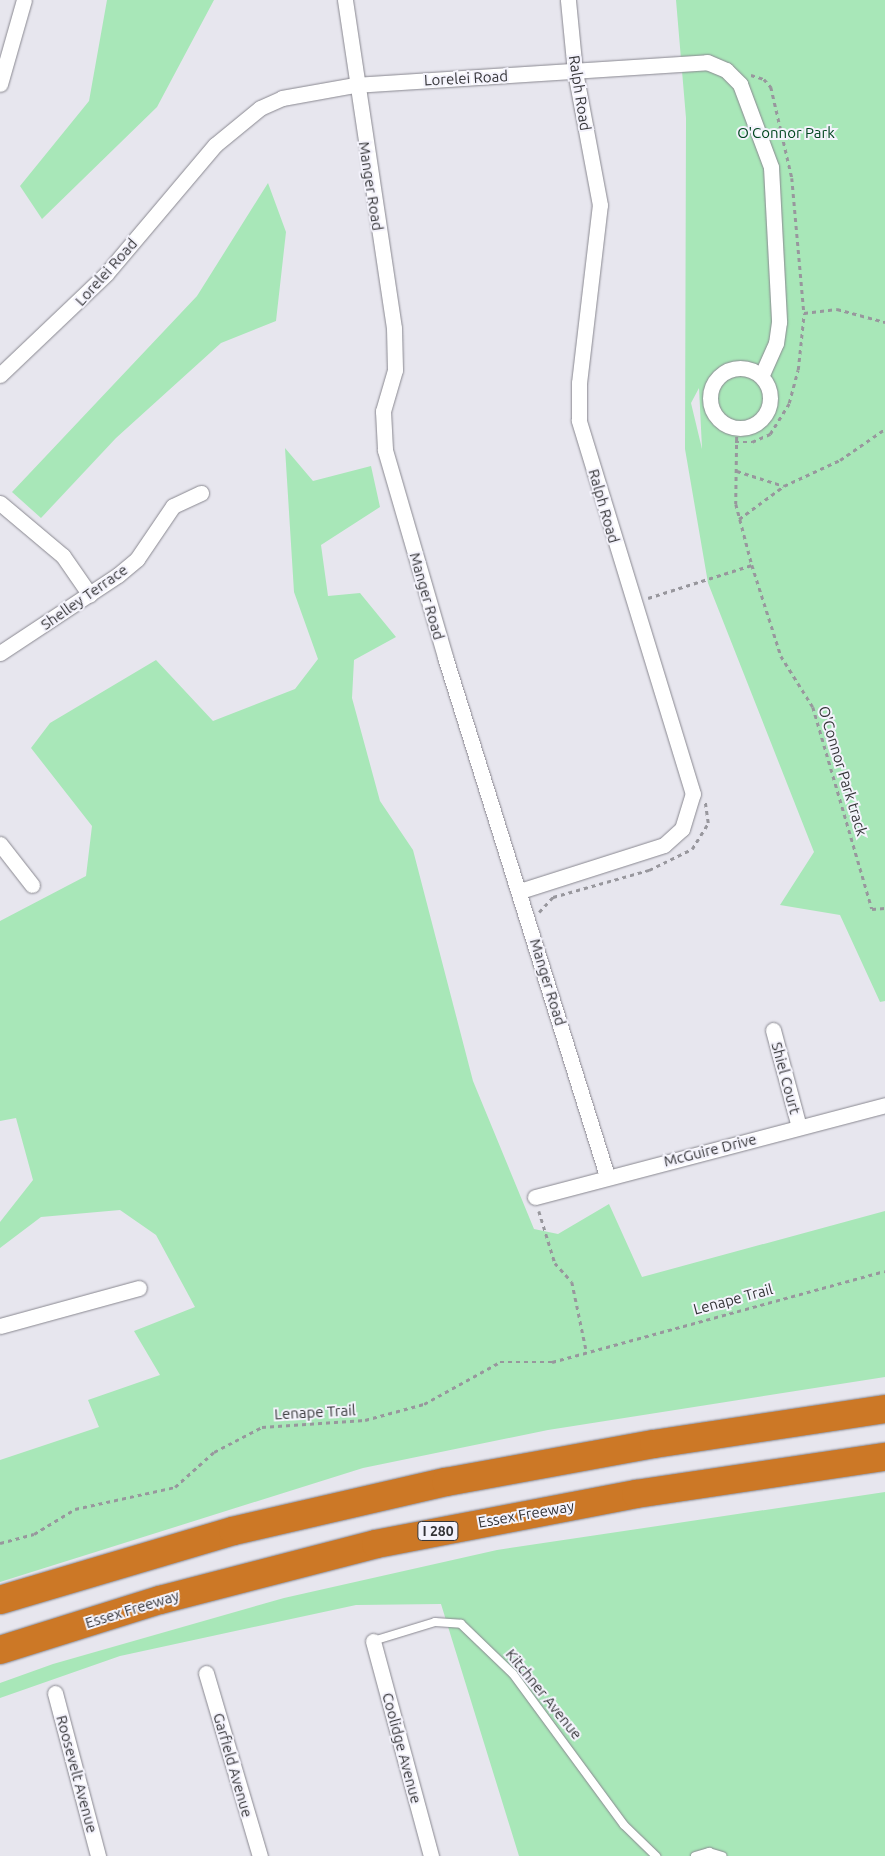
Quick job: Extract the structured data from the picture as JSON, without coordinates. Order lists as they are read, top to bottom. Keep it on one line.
{"streets":{"highway":["Essex Freeway","I 280"],"street":["Lorelei Road","Ralph Road","Manger Road","Shelley Terrace","Shiel Court","McGuire Drive","Coolidge Avenue","Garfield Avenue","Roosevelt Avenue"],"lane":["Kitchner Avenue"],"path":["O'Connor Park track","Lenape Trail"]},"crossings":[["Lorelei Road","Ralph Road"],["Lorelei Road","Manger Road"],["Lorelei Road","O'Connor Park track"],["Ralph Road","Manger Road"],["Manger Road","McGuire Drive"],["Shiel Court","McGuire Drive"],["Kitchner Avenue","Coolidge Avenue"]],"parks":["O'Connor Park"]}
